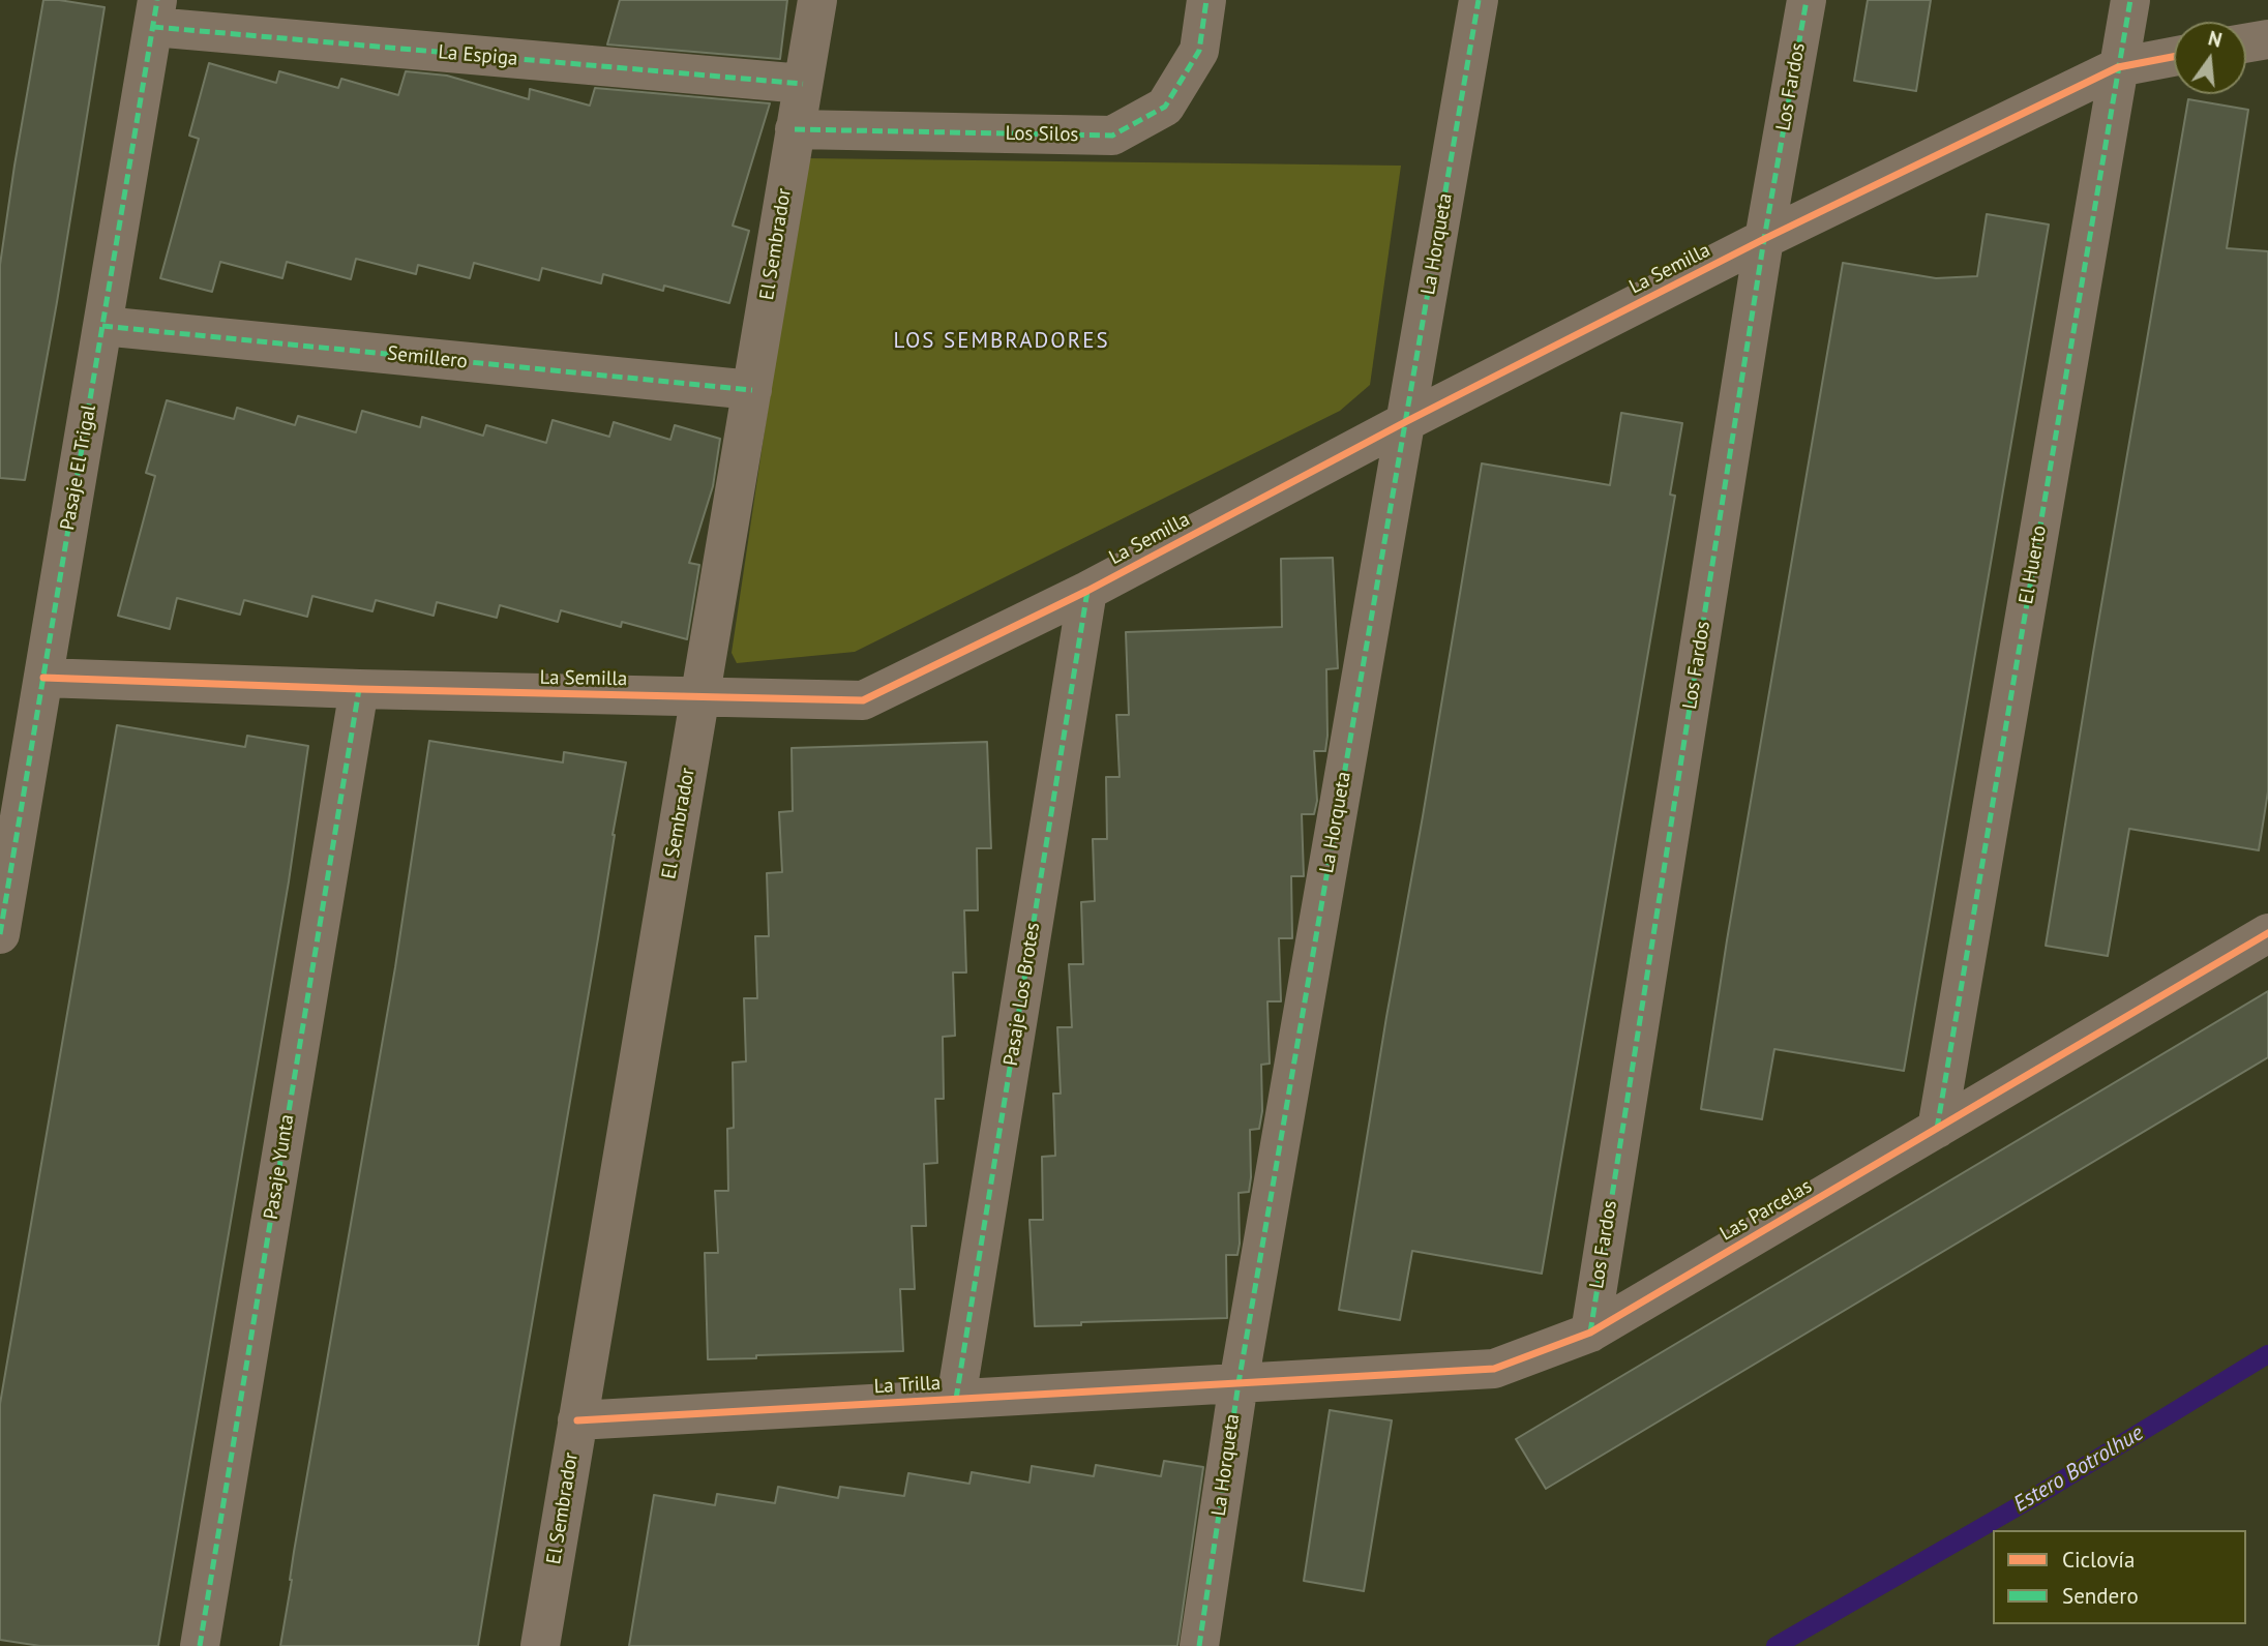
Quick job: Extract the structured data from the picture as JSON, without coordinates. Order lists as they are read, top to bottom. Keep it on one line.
{"streets":{"street":["La Espiga","Los Fardos","Los Silos","El Sembrador","La Horqueta","La Semilla","Semillero","Pasaje El Trigal","El Huerto","Pasaje Los Brotes","Pasaje Yunta","Las Parcelas","La Trilla"]},"crossings":[["La Espiga","El Sembrador"],["La Espiga","Pasaje El Trigal"],["Los Fardos","La Semilla"],["Los Fardos","Las Parcelas"],["Los Silos","El Sembrador"],["El Sembrador","La Semilla"],["El Sembrador","Semillero"],["El Sembrador","La Trilla"],["La Horqueta","La Semilla"],["La Horqueta","Las Parcelas"],["La Horqueta","La Trilla"],["La Semilla","Pasaje El Trigal"],["La Semilla","El Huerto"],["La Semilla","Pasaje Los Brotes"],["La Semilla","Pasaje Yunta"],["Semillero","Pasaje El Trigal"],["El Huerto","Las Parcelas"],["Pasaje Los Brotes","La Trilla"],["Las Parcelas","La Trilla"]],"districts":["LOS SEMBRADORES"],"water":["Estero Botrolhue"],"legend":["Ciclovía","Sendero"],"north":"top"}
